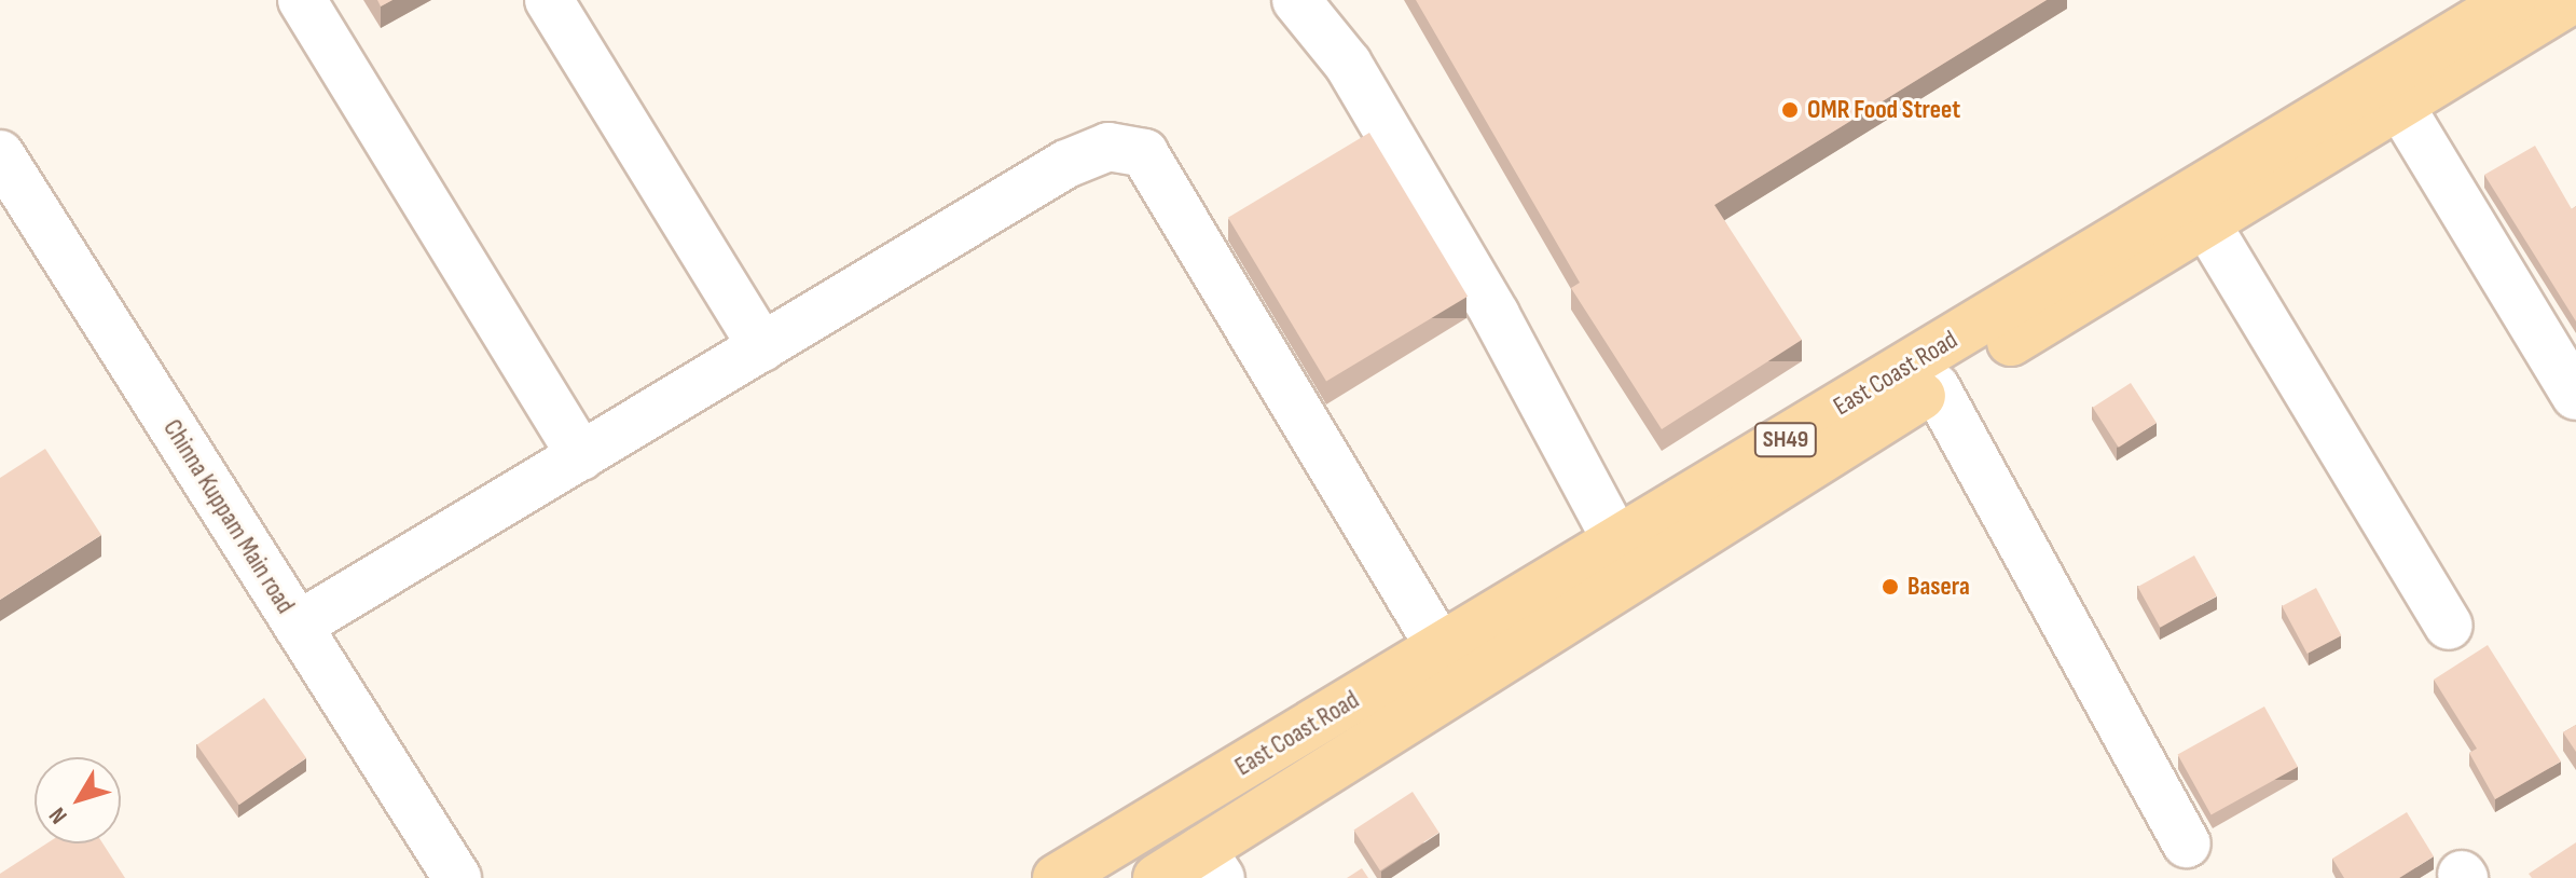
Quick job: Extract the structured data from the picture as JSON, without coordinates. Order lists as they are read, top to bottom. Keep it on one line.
{"streets":{"main road":["East Coast Road","SH49"],"street":["Chinna Kuppam Main road"]},"places":["OMR Food Street","Basera"],"north":"bottom left"}
